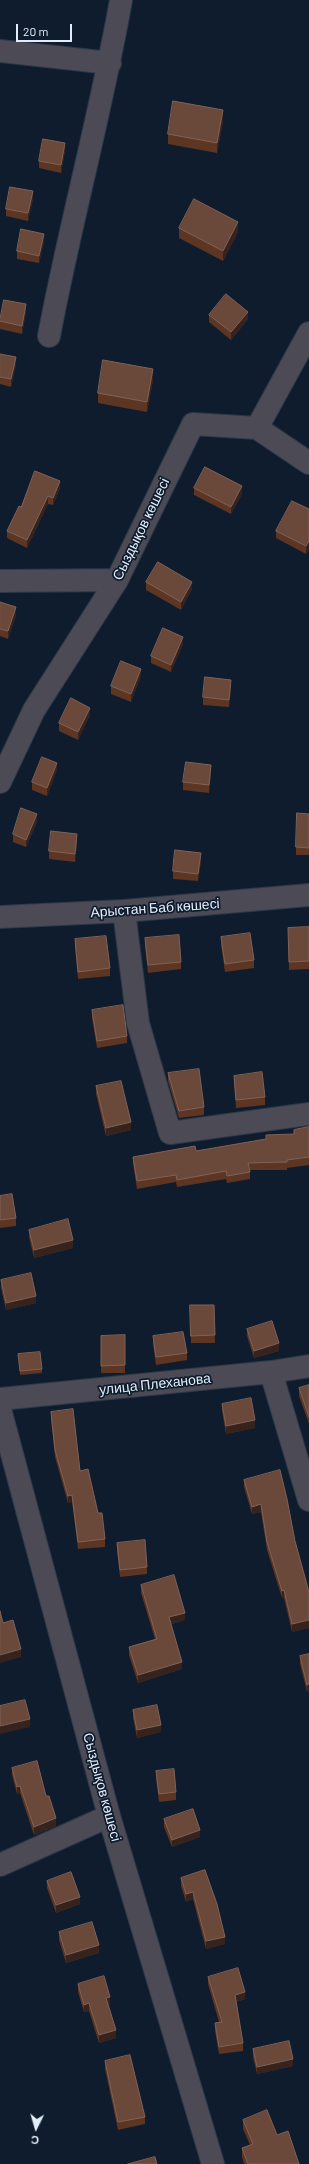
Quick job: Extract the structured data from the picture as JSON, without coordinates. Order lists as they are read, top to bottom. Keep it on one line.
{"streets":{"street":["Сыздықов көшесі","Арыстан Баб көшесі","улица Плеханова"]},"scale_bar":"20 m","north":"bottom"}
